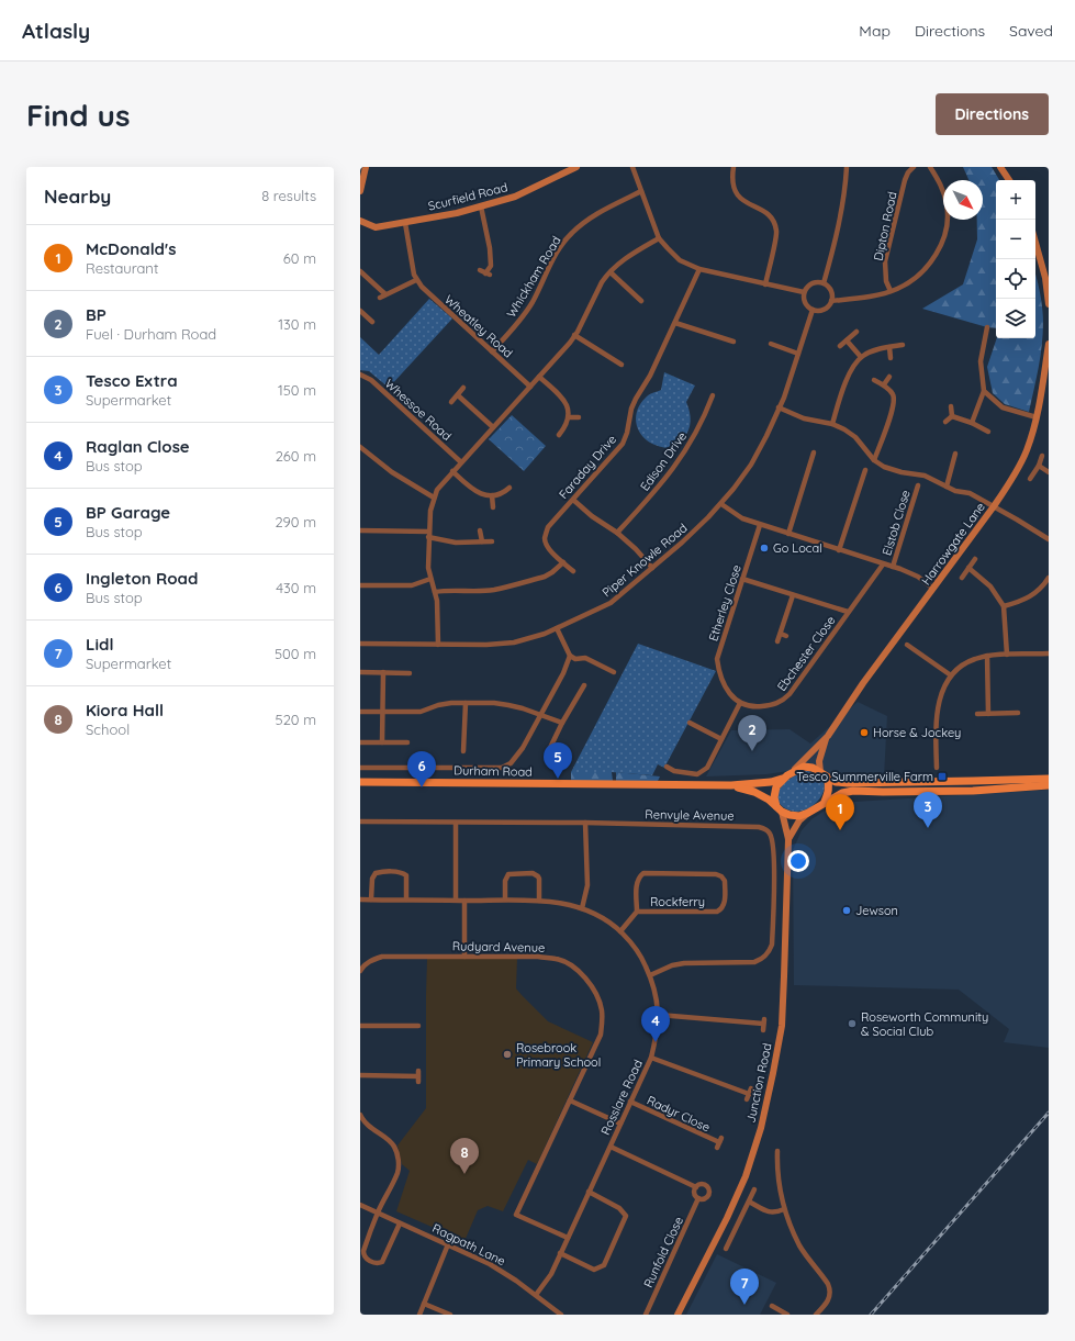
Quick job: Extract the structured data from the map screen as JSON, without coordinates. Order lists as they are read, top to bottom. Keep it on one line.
{"streets":{"main road":["Durham Road"],"street":["Scurfield Road","Dipton Road","Whickham Road","Wheatley Road","Whessoe Road","Edison Drive","Faraday Drive","Elstob Close","Harrowgate Lane","Piper Knowle Road","Etherley Close","Ebchester Close","Renvyle Avenue","Rockferry","Rudyard Avenue","Junction Road","Rosslare Road","Radyr Close","Ragpath Lane","Runfold Close"]},"crossings":[["Whickham Road","Wheatley Road"],["Harrowgate Lane","Durham Road"],["Harrowgate Lane","Junction Road"],["Etherley Close","Ebchester Close"],["Durham Road","Junction Road"],["Renvyle Avenue","Rosslare Road"],["Rudyard Avenue","Rosslare Road"],["Rosslare Road","Radyr Close"],["Rosslare Road","Ragpath Lane"],["Rosslare Road","Runfold Close"]],"places":{"other":["Go Local","Horse & Jockey","Jewson","Roseworth Community & Social Club","Rosebrook Primary School"],"transit":["Tesco Summerville Farm"]},"north":"bottom right","page":{"header":"Atlasly","nav":["Map","Directions","Saved"],"buttons":"Directions","title":"Find us","heading":["Nearby","8 results"],"map_buttons":["+","−"],"list":[{"mark":"1","name":"McDonald's","note":"Restaurant","value":"60 m"},{"mark":"2","name":"BP","note":"Fuel · Durham Road","value":"130 m"},{"mark":"3","name":"Tesco Extra","note":"Supermarket","value":"150 m"},{"mark":"4","name":"Raglan Close","note":"Bus stop","value":"260 m"},{"mark":"5","name":"BP Garage","note":"Bus stop","value":"290 m"},{"mark":"6","name":"Ingleton Road","note":"Bus stop","value":"430 m"},{"mark":"7","name":"Lidl","note":"Supermarket","value":"500 m"},{"mark":"8","name":"Kiora Hall","note":"School","value":"520 m"}],"pins":["2","5","6","3","1","4","8","7"]}}
